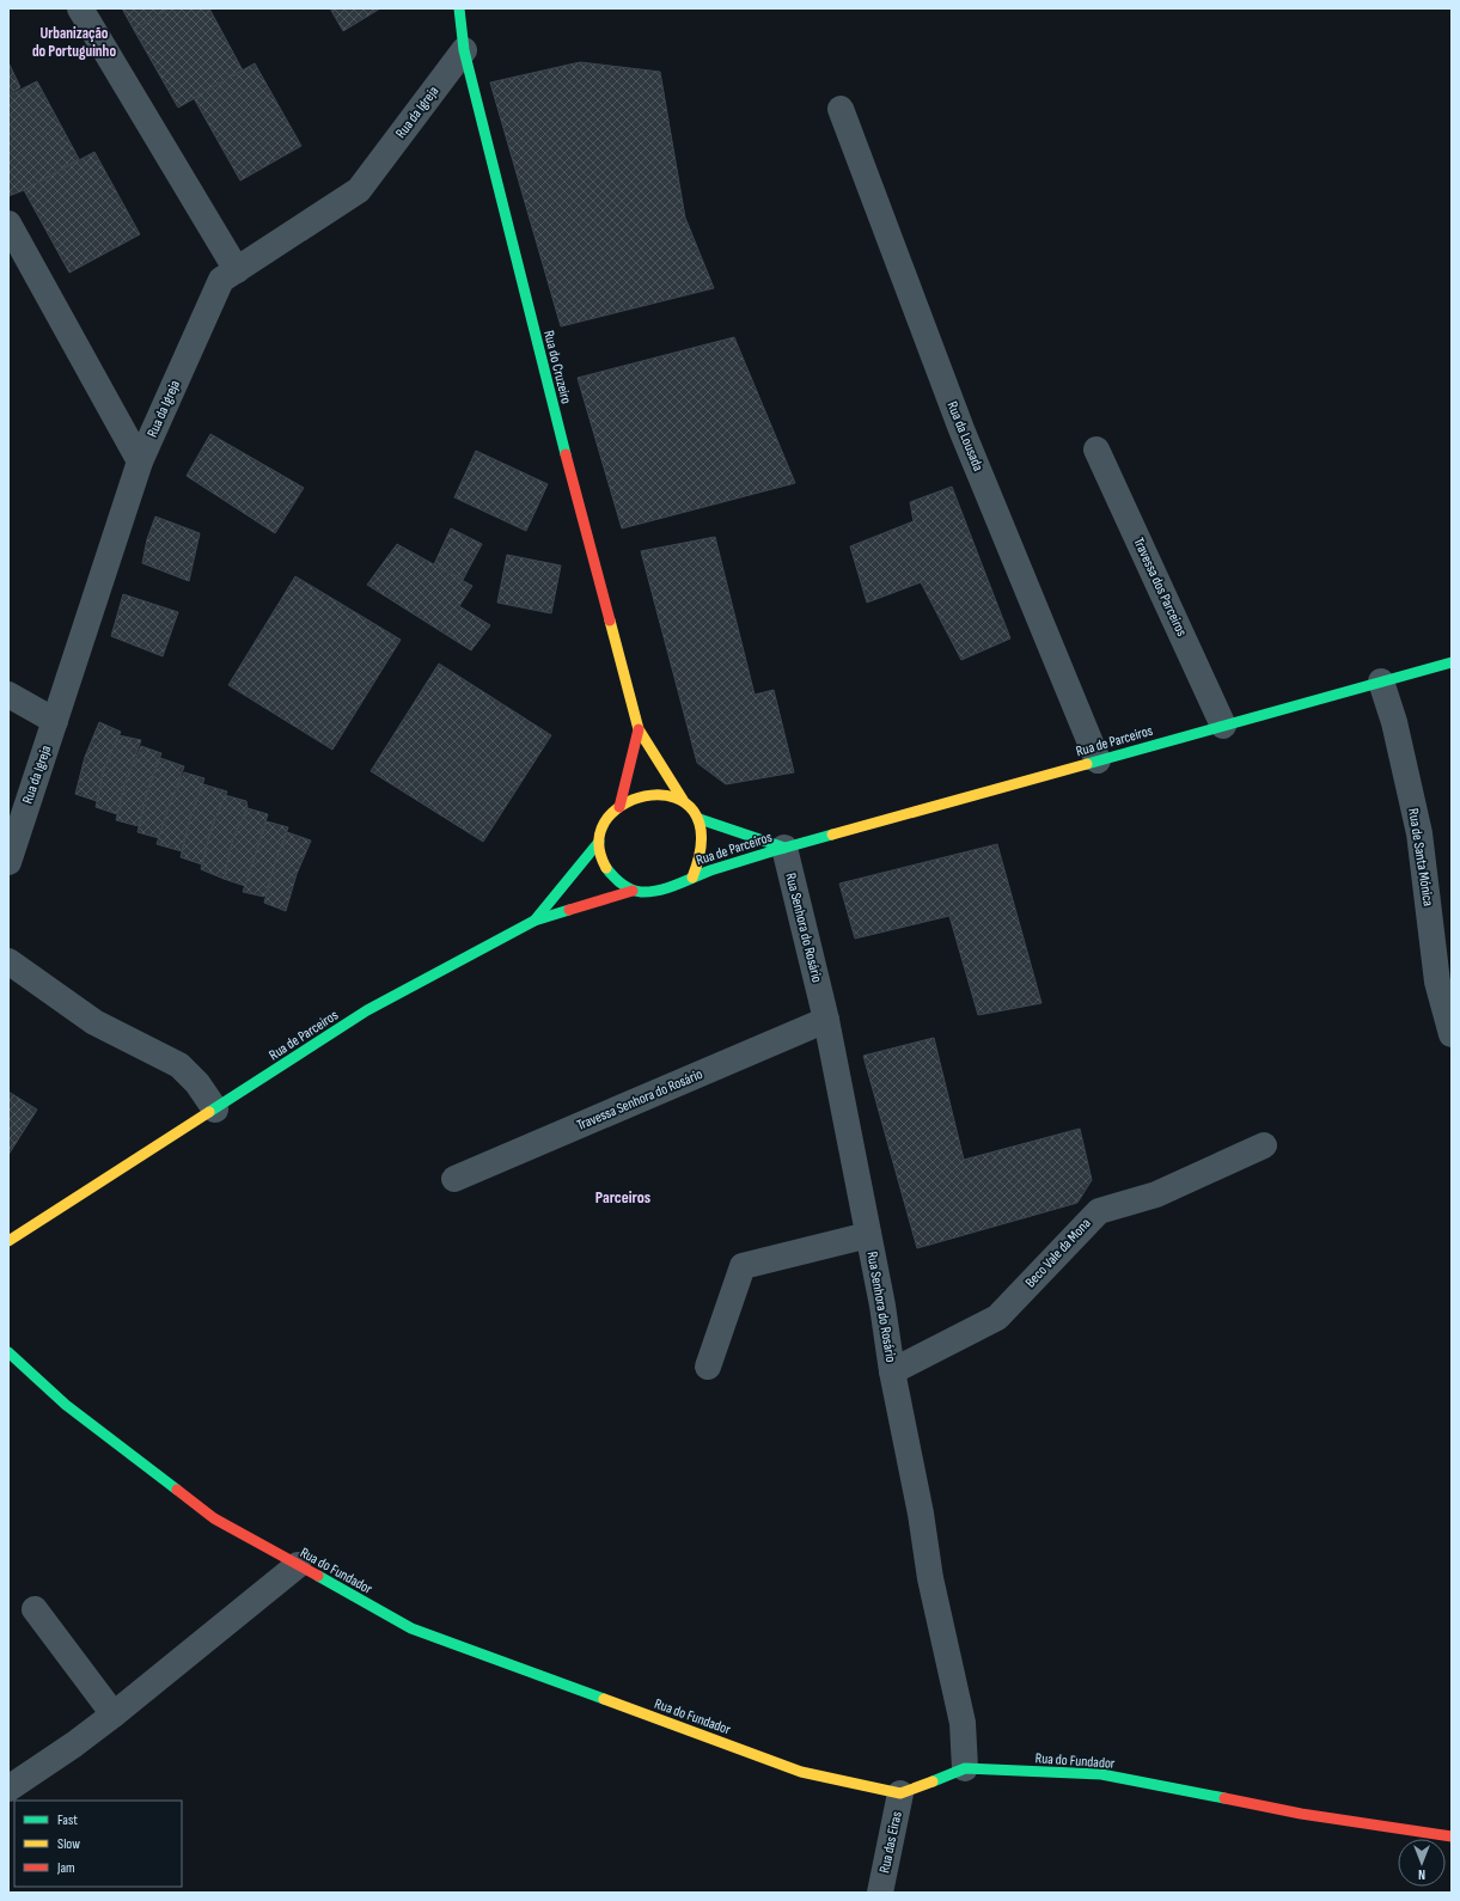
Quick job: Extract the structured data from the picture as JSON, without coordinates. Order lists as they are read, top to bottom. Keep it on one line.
{"streets":{"street":["Rua da Igreja","Rua do Cruzeiro","Rua da Lousada","Travessa dos Parceiros","Rua de Parceiros","Rua de Santa Mónica","Rua Senhora do Rosário","Travessa Senhora do Rosário","Beco Vale da Mona","Rua do Fundador","Rua das Eiras"]},"crossings":[["Rua da Igreja","Rua do Cruzeiro"],["Rua do Cruzeiro","Rua de Parceiros"],["Rua da Lousada","Rua de Parceiros"],["Travessa dos Parceiros","Rua de Parceiros"],["Rua de Parceiros","Rua de Santa Mónica"],["Rua de Parceiros","Rua Senhora do Rosário"],["Rua Senhora do Rosário","Travessa Senhora do Rosário"],["Rua Senhora do Rosário","Beco Vale da Mona"],["Rua Senhora do Rosário","Rua do Fundador"],["Rua do Fundador","Rua das Eiras"]],"districts":["Urbanização do Portuguinho","Parceiros"],"legend":["Fast","Slow","Jam"],"north":"bottom"}
